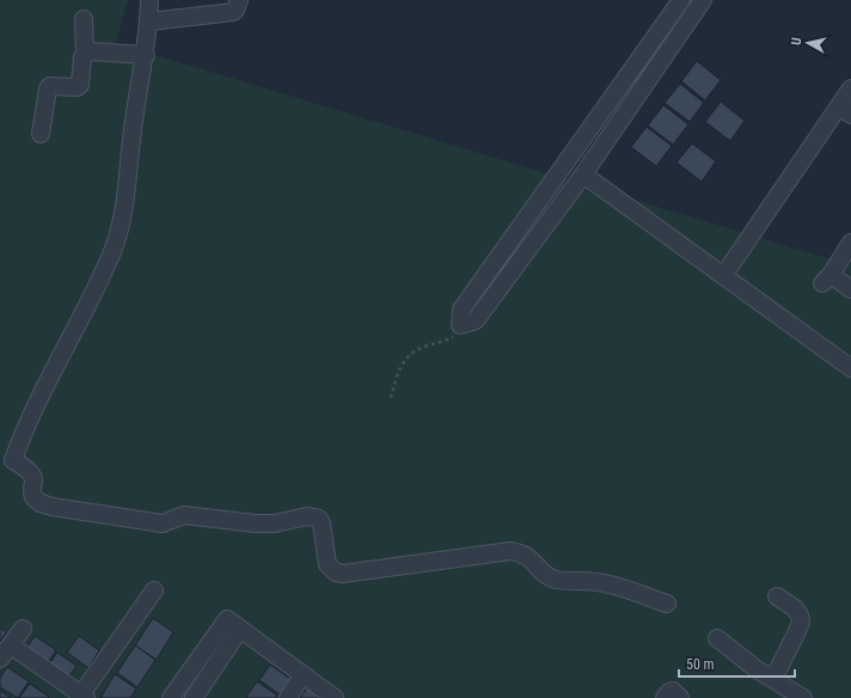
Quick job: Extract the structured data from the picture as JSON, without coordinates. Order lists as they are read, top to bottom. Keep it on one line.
{"scale_bar":"50 m","north":"left"}
